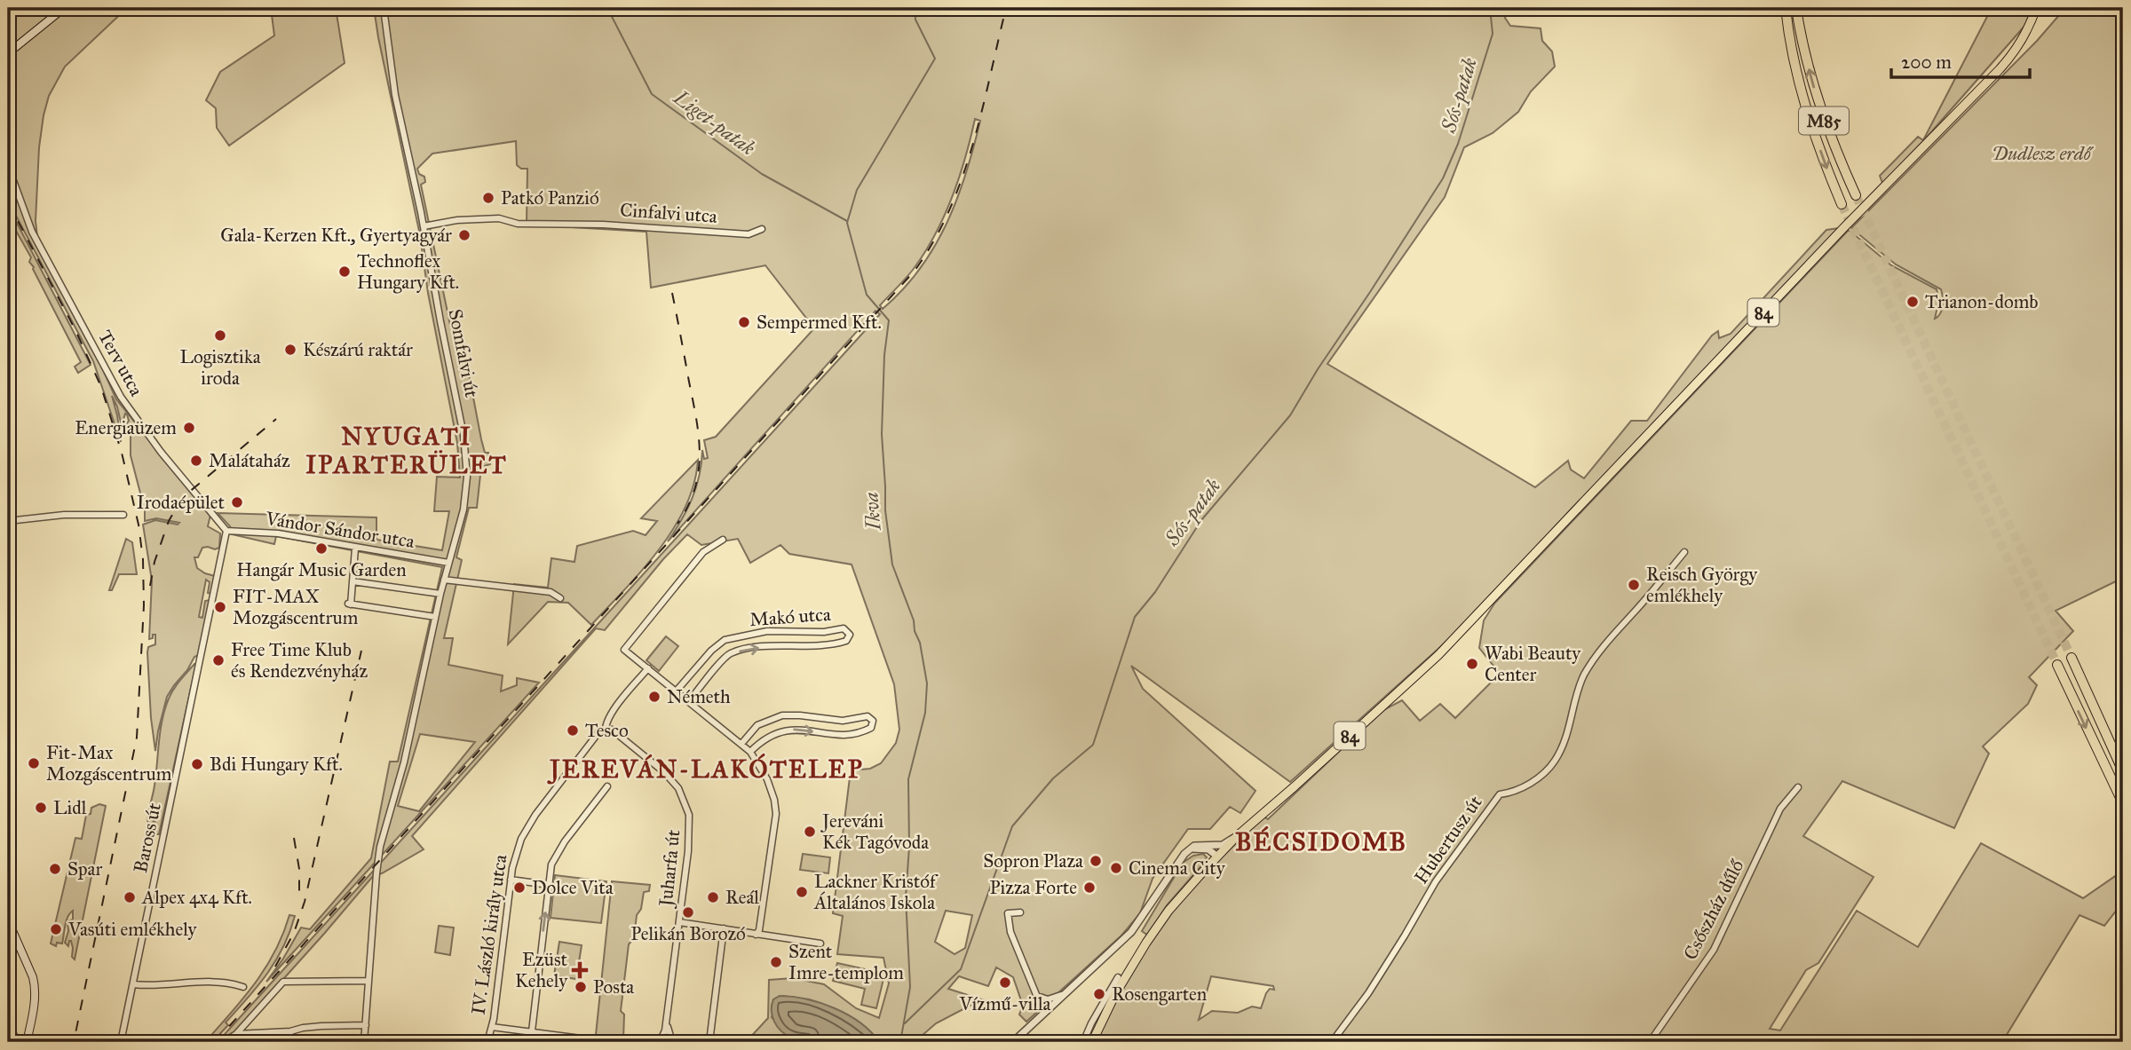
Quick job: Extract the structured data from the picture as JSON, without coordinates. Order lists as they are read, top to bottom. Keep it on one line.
{"streets":{"highway":["M85"],"main road":["84"],"street":["Cinfalvi utca","Somfalvi út","Terv utca","Vándor Sándor utca","Makó utca","Baross út","Hubertusz út","Juharfa út","Csőszház dűlő","IV. László király utca"]},"crossings":[["Cinfalvi utca","Somfalvi út"],["Somfalvi út","Vándor Sándor utca"],["Terv utca","Vándor Sándor utca"],["Terv utca","Baross út"],["Vándor Sándor utca","Baross út"],["Juharfa út","IV. László király utca"]],"districts":["NYUGATI IPARTERÜLET","JEREVÁN-LAKÓTELEP","BÉCSIDOMB"],"water":["Sós-patak","Liget-patak","Ikva"],"parks":["Dudlesz erdő"],"places":{"other":["Patkó Panzió","Gala-Kerzen Kft., Gyertyagyár","Technoflex Hungary Kft.","Trianon-domb","Sempermed Kft.","Logisztika iroda","Készárú raktár","Energiaüzem","Malátaház","Irodaépület","Hangár Music Garden","Reisch György emlékhely","FIT-MAX Mozgáscentrum","Free Time Klub és Rendezvényház","Wabi Beauty Center","Németh","Tesco","Fit-Max Mozgáscentrum","Bdi Hungary Kft.","Lidl","Jereváni Kék Tagóvoda","Sopron Plaza","Cinema City","Spar","Dolce Vita","Pizza Forte","Lackner Kristóf Általános Iskola","Alpex 4x4 Kft.","Reál","Pelikán Borozó","Vasúti emlékhely","Szent Imre-templom","Vízmű-villa","Posta","Rosengarten"],"health":["Ezüst Kehely"]},"scale_bar":"200 m"}
